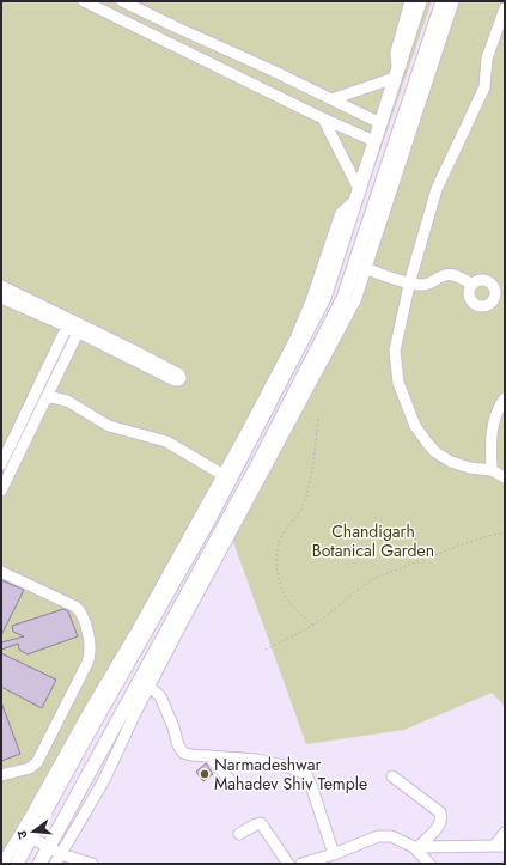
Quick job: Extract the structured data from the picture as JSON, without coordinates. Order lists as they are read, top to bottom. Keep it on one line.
{"parks":["Chandigarh Botanical Garden"],"places":["Narmadeshwar Mahadev Shiv Temple"],"north":"left"}
